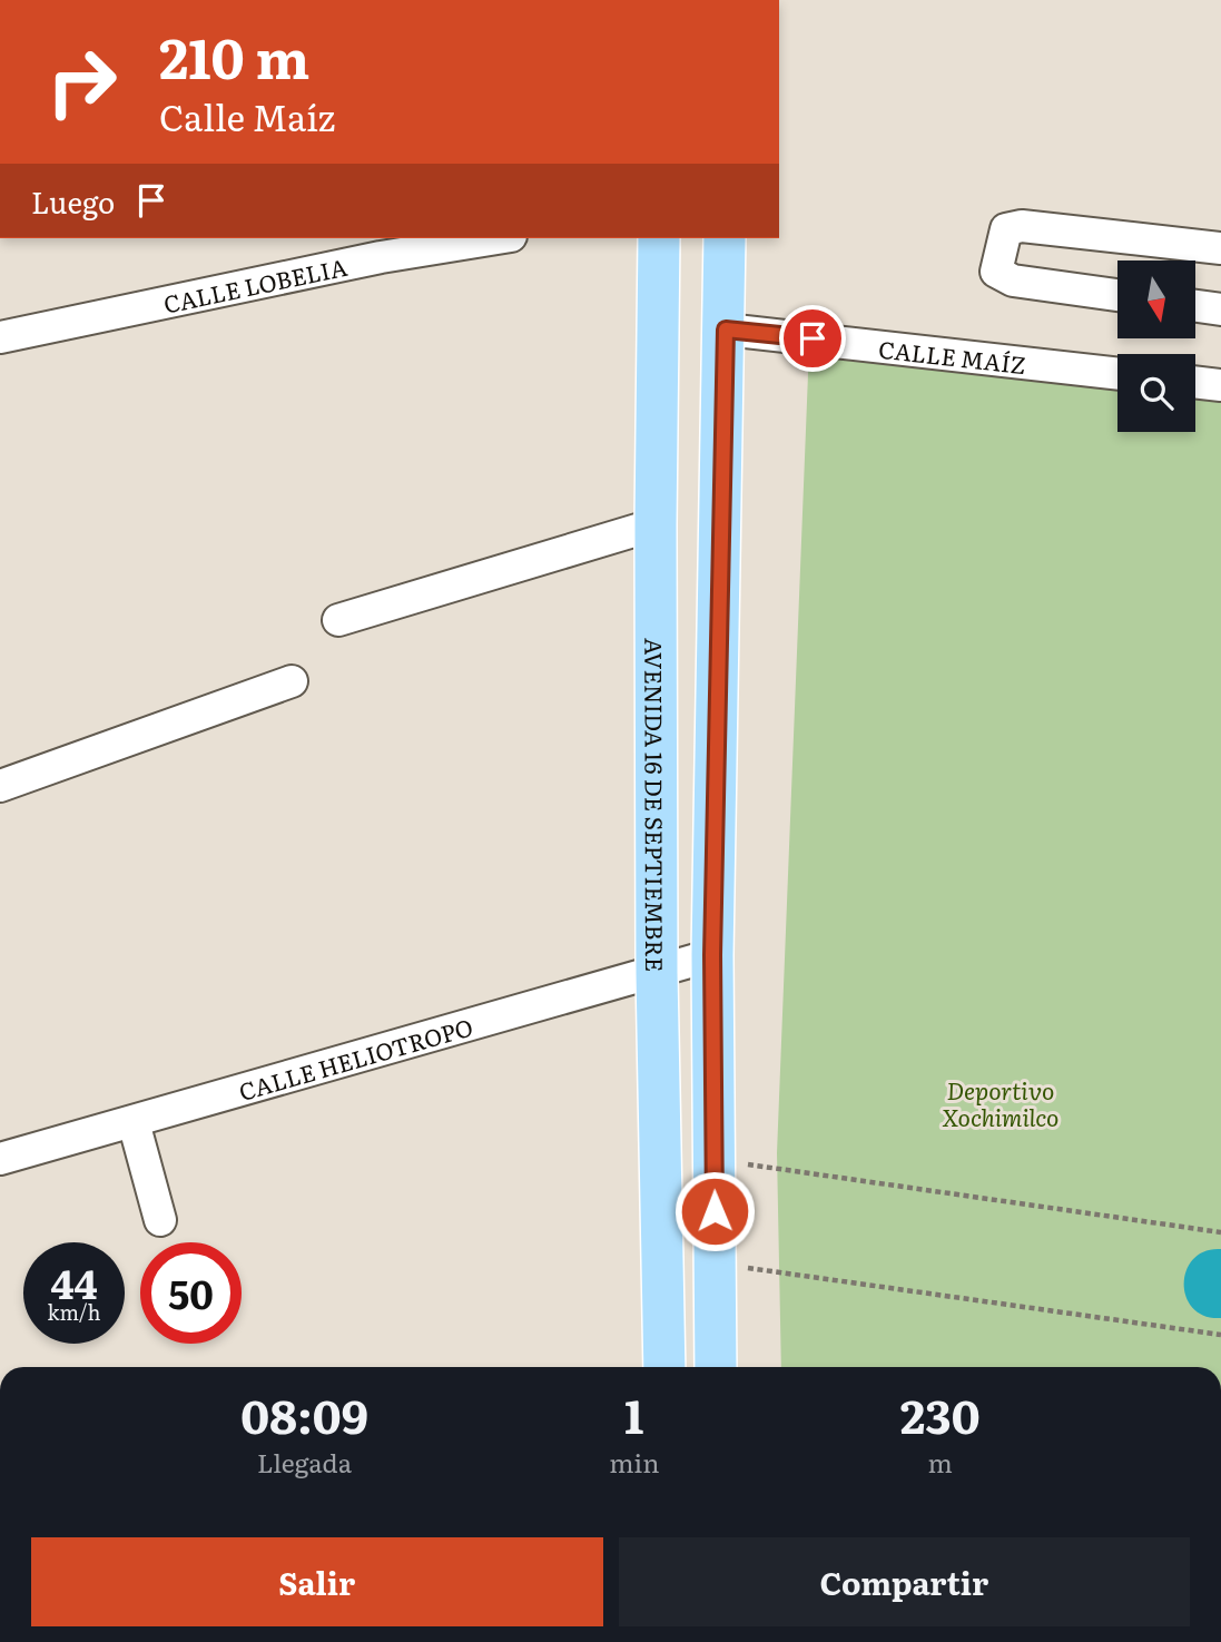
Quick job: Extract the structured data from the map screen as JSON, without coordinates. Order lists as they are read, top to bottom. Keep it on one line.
{"streets":{"main road":["AVENIDA 16 DE SEPTIEMBRE"],"street":["CALLE LOBELIA","CALLE MAÍZ","CALLE HELIOTROPO"]},"crossings":[["AVENIDA 16 DE SEPTIEMBRE","CALLE HELIOTROPO"]],"parks":["Deportivo Xochimilco"],"north":"bottom","page":{"turn":["210 m","Calle Maíz"],"then":"Luego","speed":"44 km/h","limit":"50","eta":["08:09","Llegada","1","min","230","m"],"buttons":["Salir","Compartir"]}}
